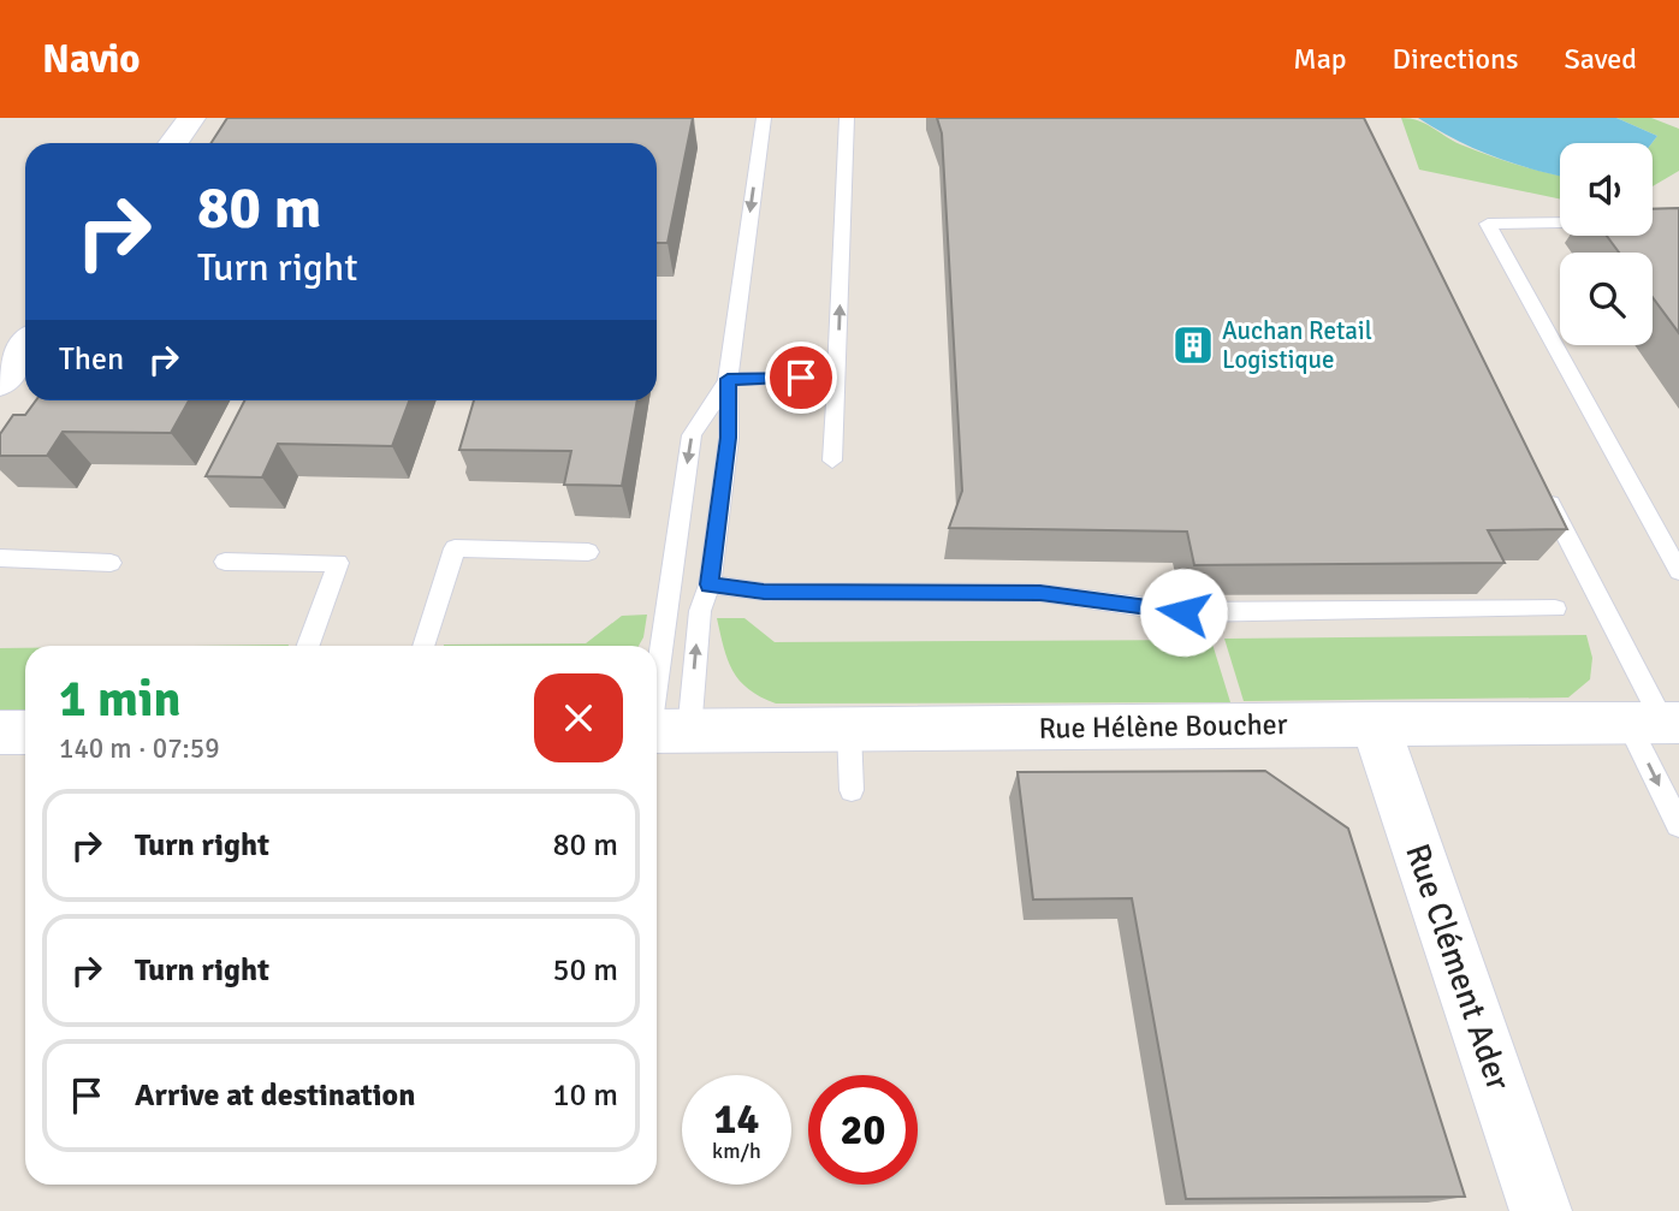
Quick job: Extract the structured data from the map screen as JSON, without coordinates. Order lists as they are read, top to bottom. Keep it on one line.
{"streets":{"street":["Rue Hélène Boucher","Rue Clément Ader"]},"crossings":[["Rue Hélène Boucher","Rue Clément Ader"]],"places":{"building":["Auchan Retail Logistique"]},"page":{"header":"Navio","nav":["Map","Directions","Saved"],"turn":["80 m","Turn right"],"then":"Then","heading":["1 min","140 m · 07:59"],"list":[{"name":"Turn right","value":"80 m"},{"name":"Turn right","value":"50 m"},{"name":"Arrive at destination","value":"10 m"}],"speed":"14 km/h","limit":"20"}}
